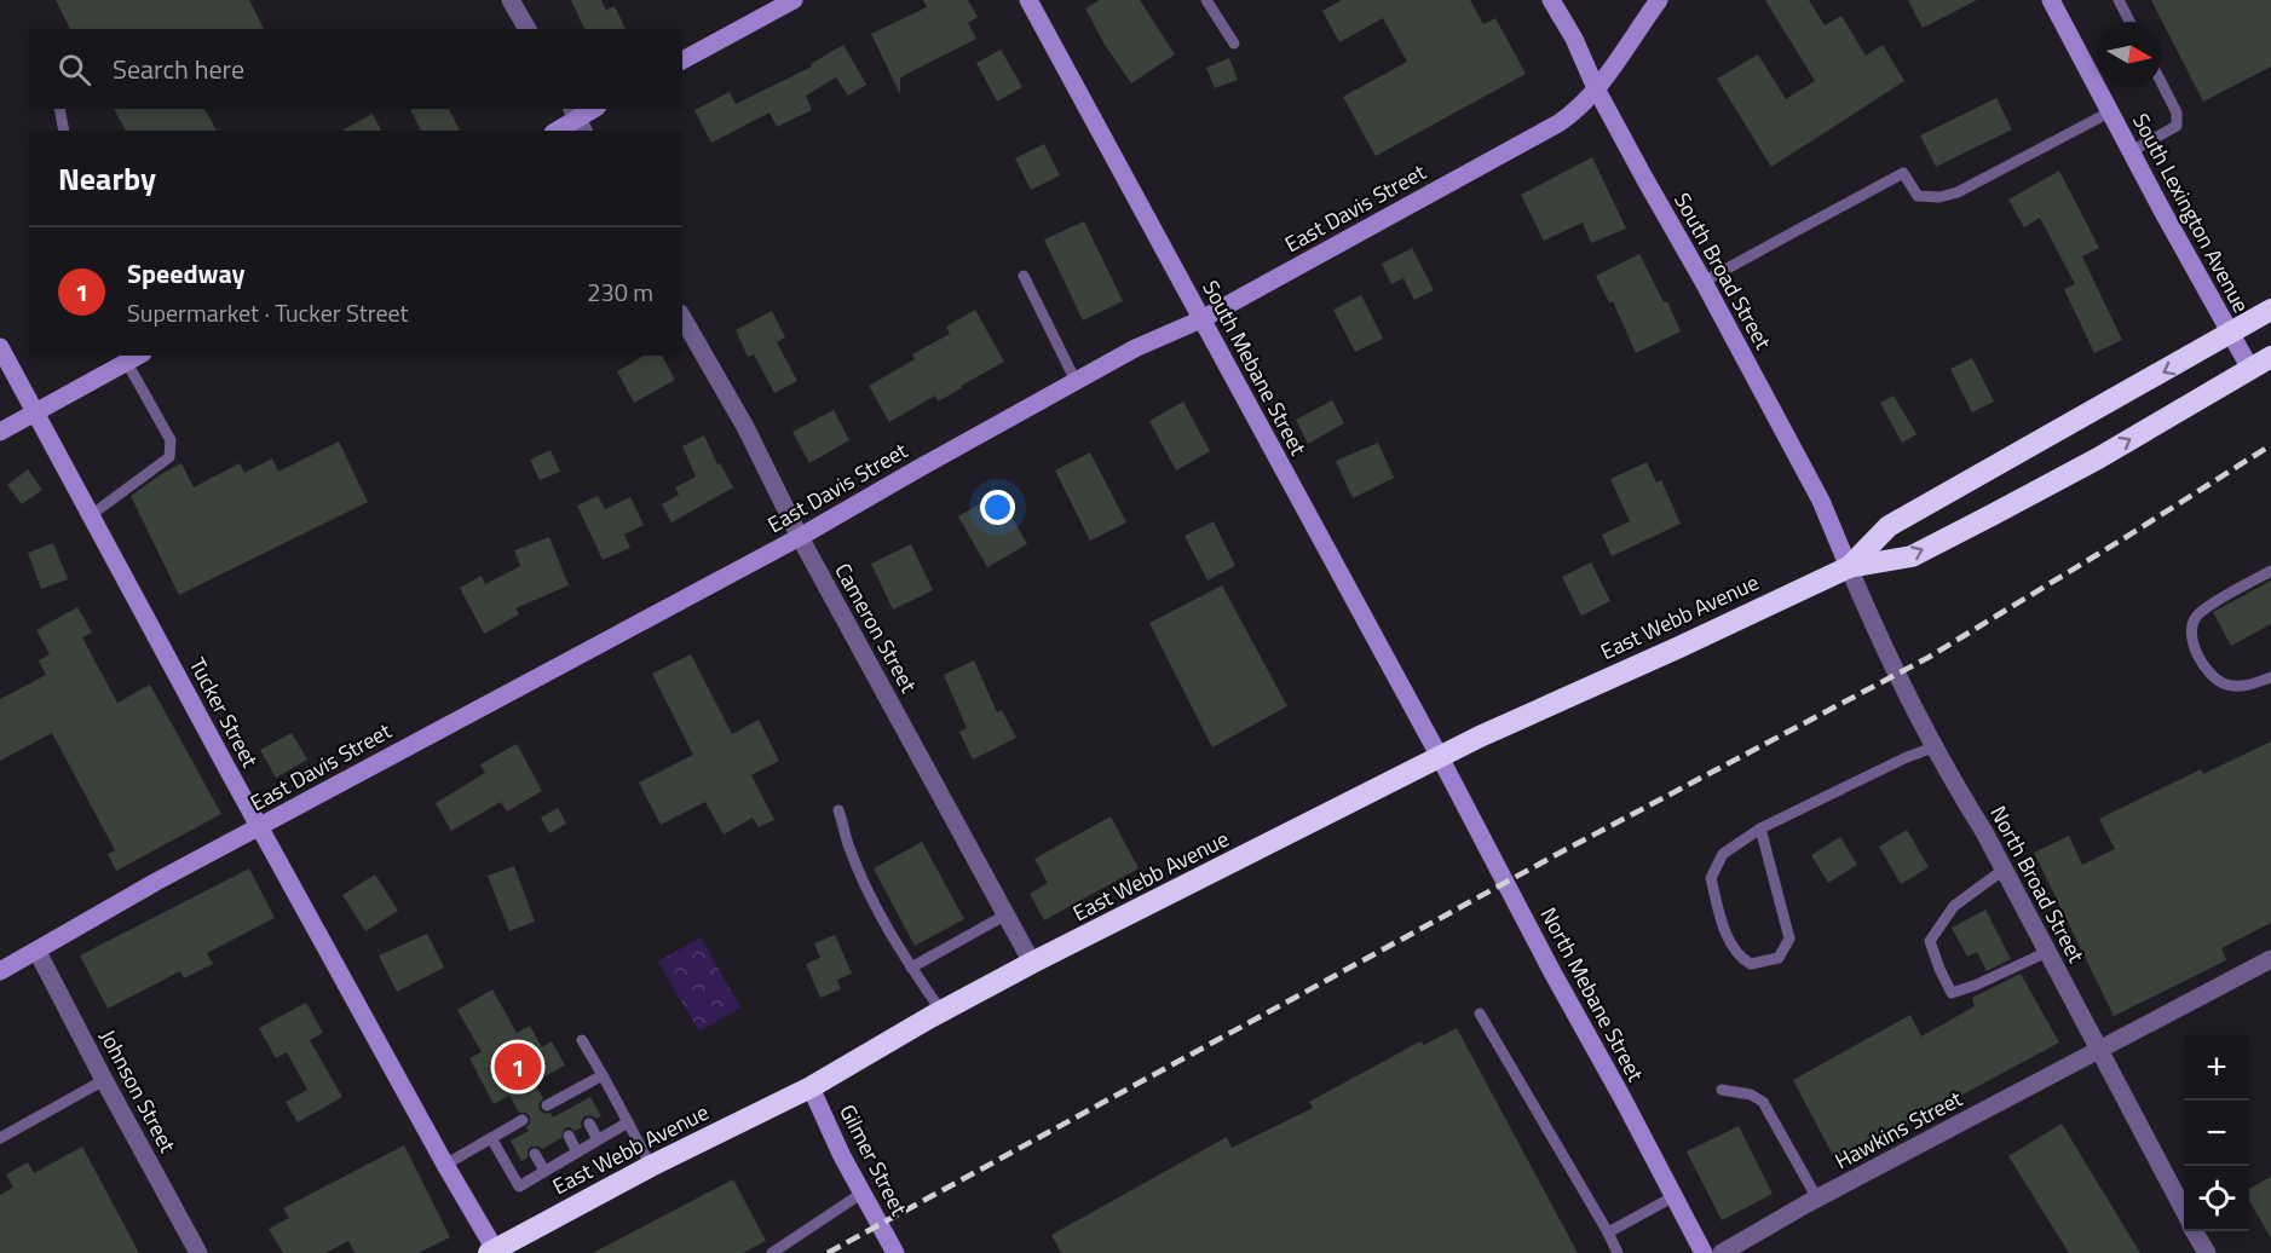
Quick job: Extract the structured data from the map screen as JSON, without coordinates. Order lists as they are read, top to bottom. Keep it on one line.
{"streets":{"highway":["East Webb Avenue"],"street":["East Davis Street","South Lexington Avenue","South Broad Street","South Mebane Street","Cameron Street","Tucker Street","North Broad Street","North Mebane Street","Johnson Street","Hawkins Street","Gilmer Street"]},"crossings":[["East Davis Street","South Broad Street"],["East Davis Street","South Mebane Street"],["East Davis Street","Cameron Street"],["East Davis Street","Tucker Street"],["East Davis Street","Johnson Street"],["South Lexington Avenue","East Webb Avenue"],["South Broad Street","East Webb Avenue"],["South Broad Street","North Broad Street"],["South Mebane Street","East Webb Avenue"],["South Mebane Street","North Mebane Street"],["East Webb Avenue","Cameron Street"],["East Webb Avenue","Tucker Street"],["East Webb Avenue","North Broad Street"],["East Webb Avenue","North Mebane Street"],["East Webb Avenue","Gilmer Street"],["North Broad Street","Hawkins Street"]],"north":"right","page":{"search":"Search here","heading":"Nearby","list":[{"mark":"1","name":"Speedway","note":"Supermarket · Tucker Street","value":"230 m"}],"map_buttons":["+","−"],"pins":"1"}}
